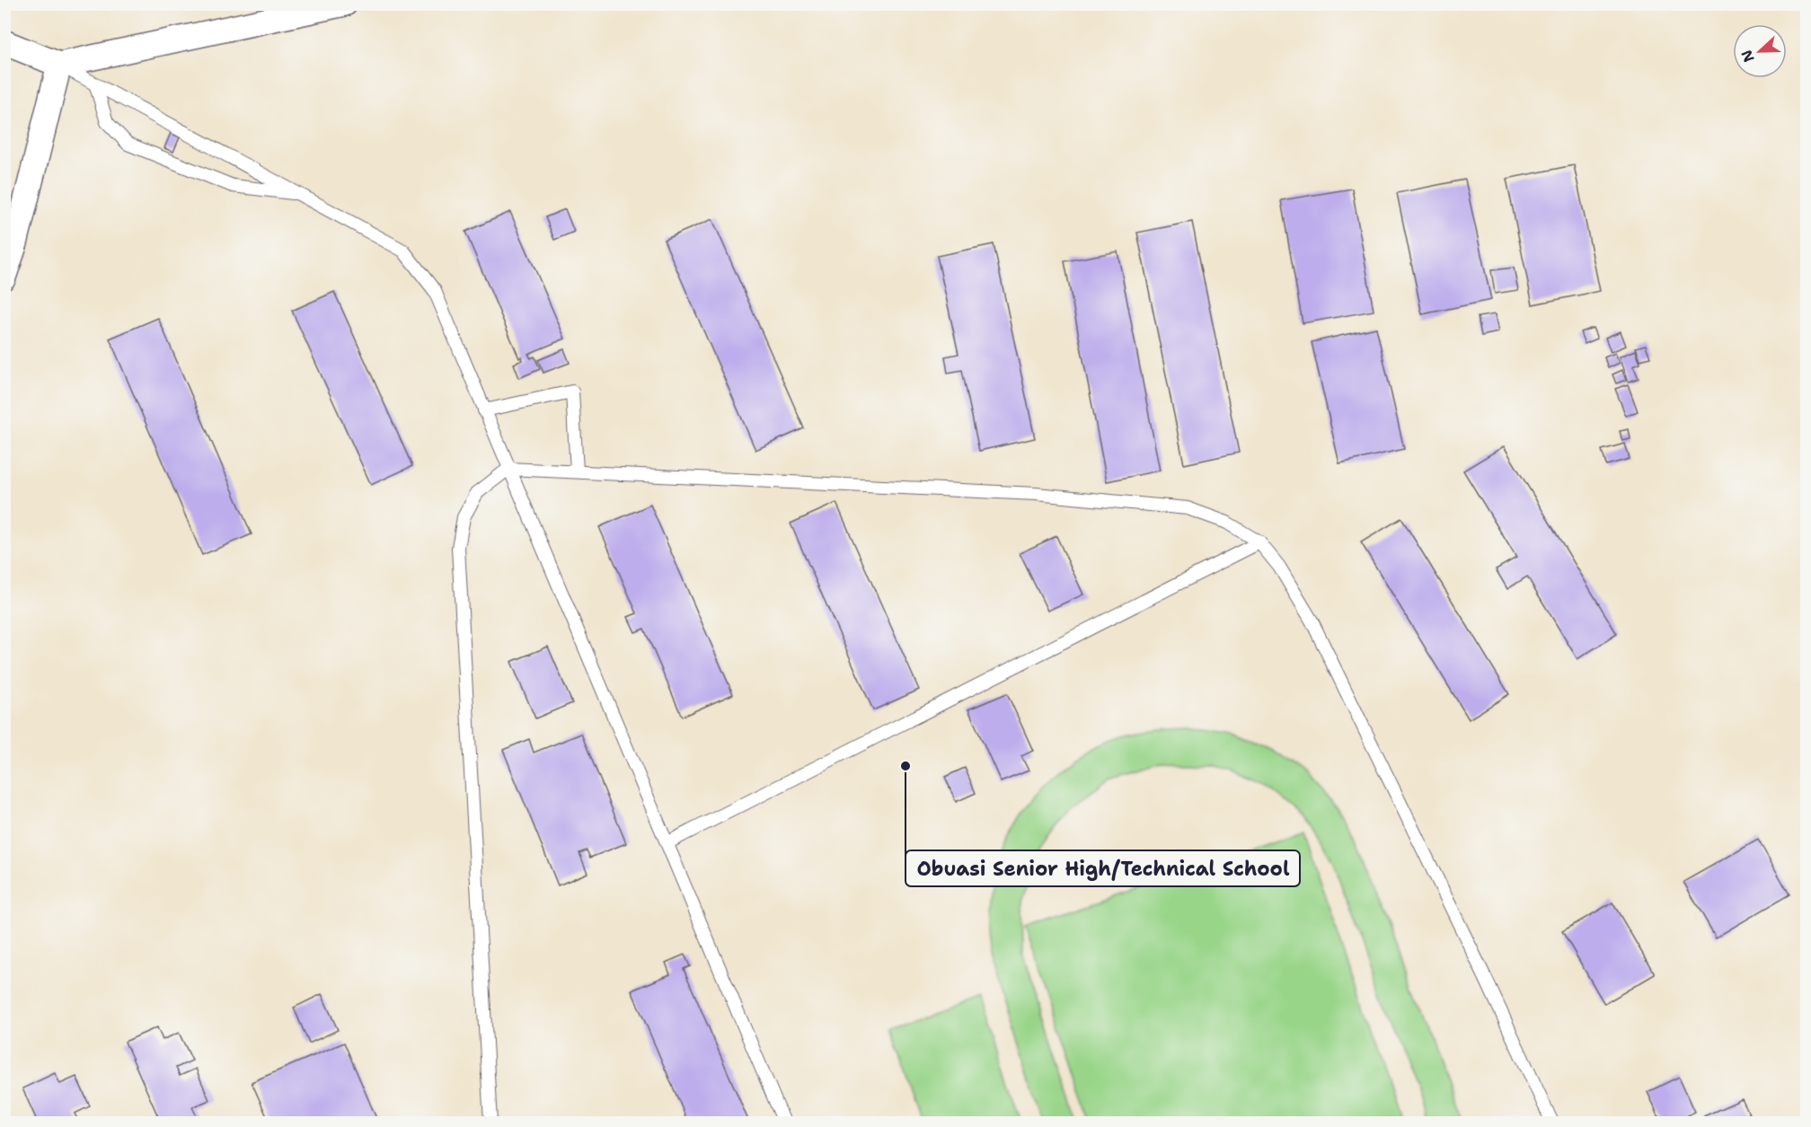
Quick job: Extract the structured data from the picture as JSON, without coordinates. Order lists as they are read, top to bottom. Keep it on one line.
{"places":["Obuasi Senior High/Technical School"],"north":"left"}
